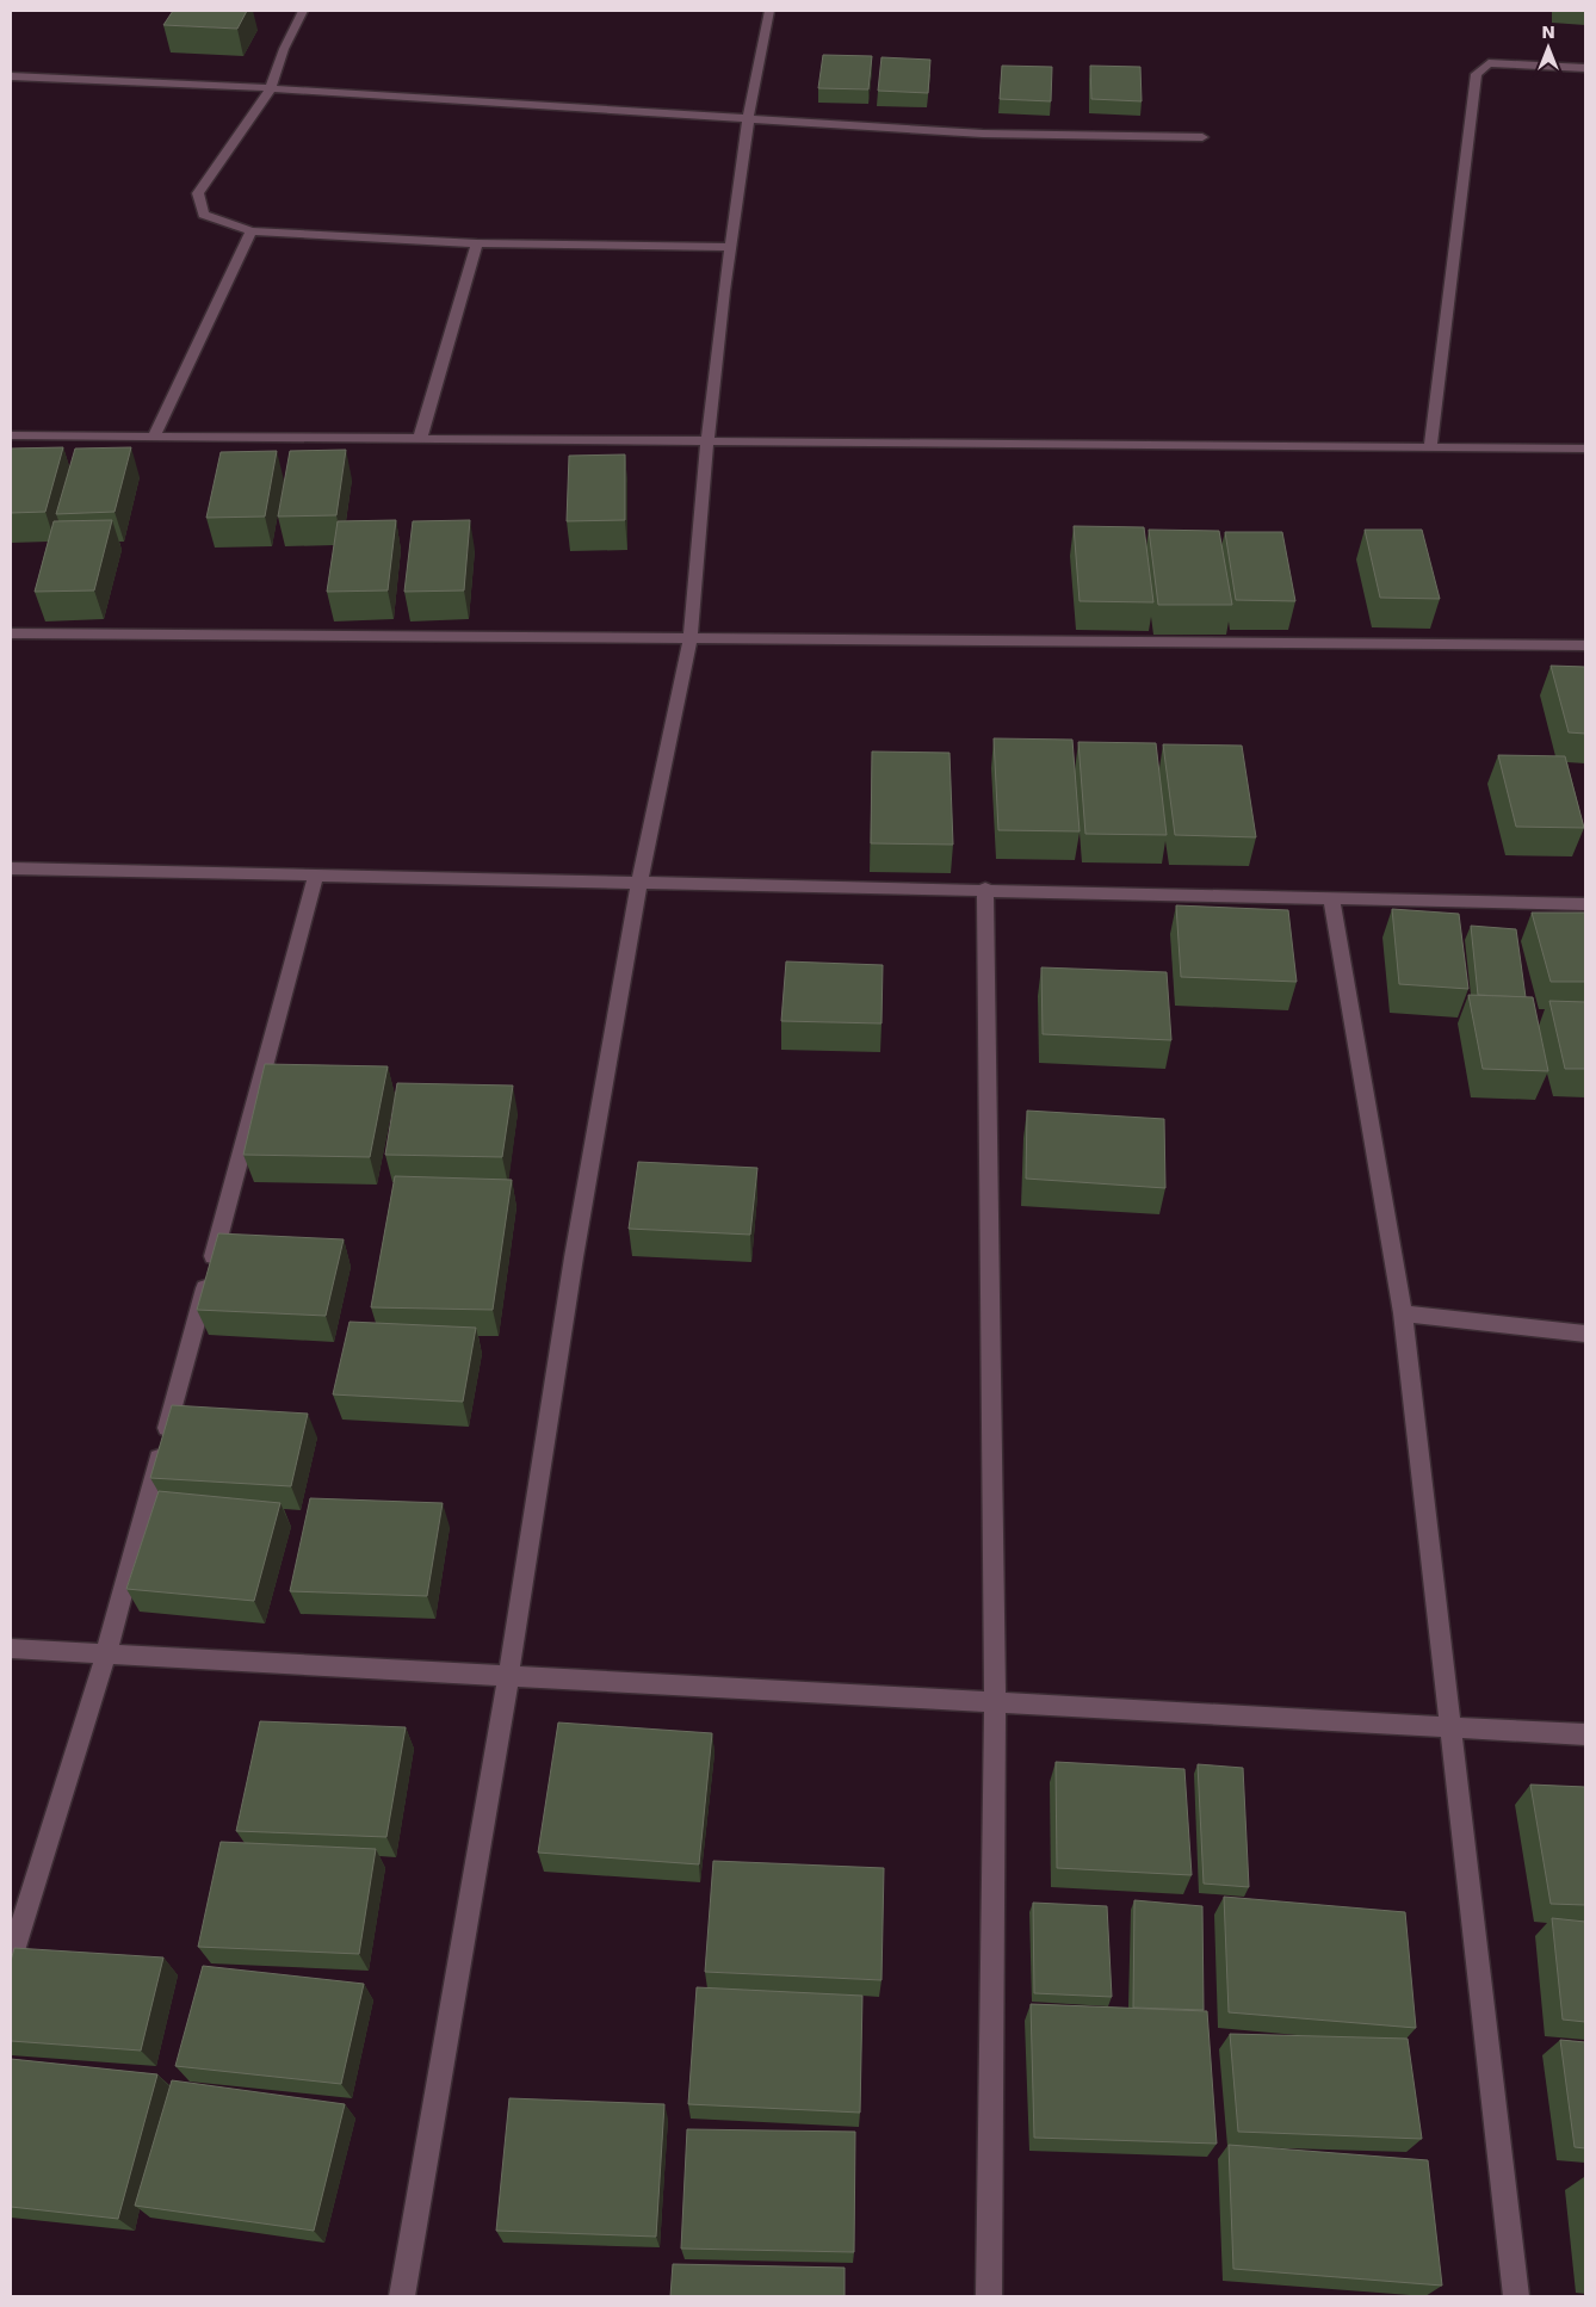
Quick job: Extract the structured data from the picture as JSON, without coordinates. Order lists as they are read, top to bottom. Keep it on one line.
{"north":"top"}
